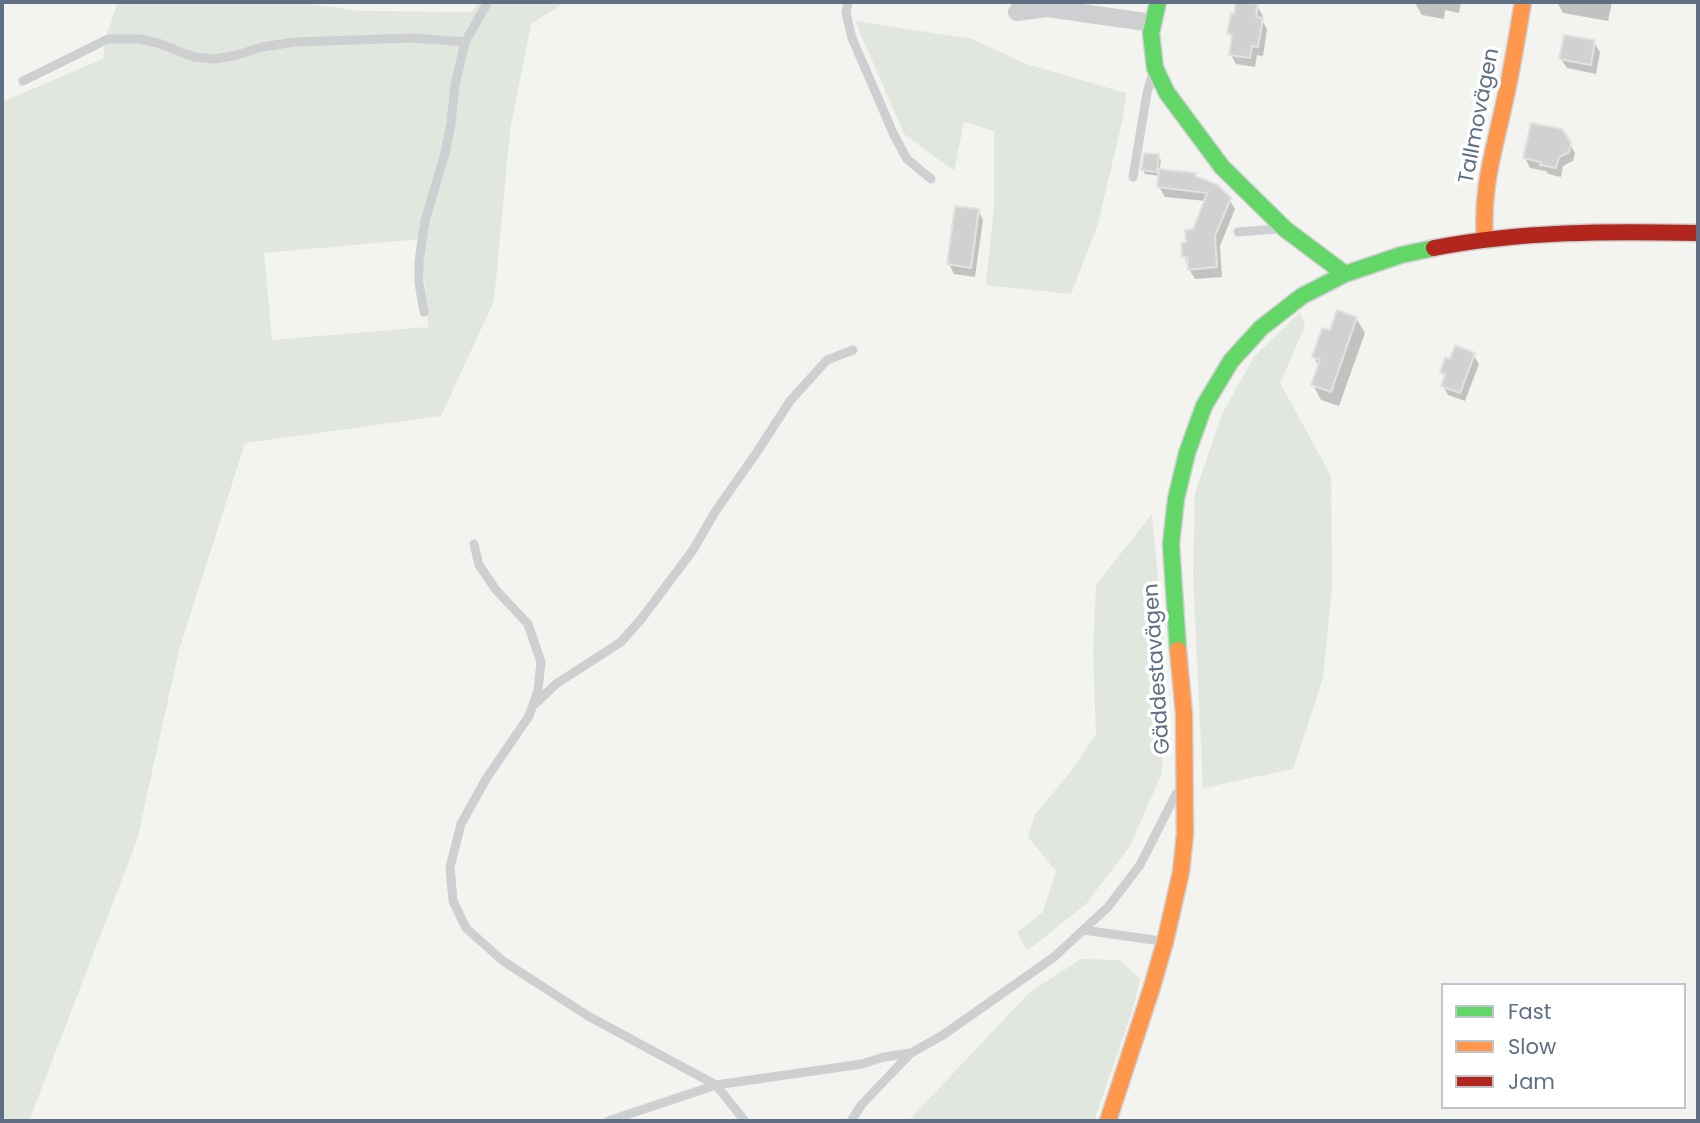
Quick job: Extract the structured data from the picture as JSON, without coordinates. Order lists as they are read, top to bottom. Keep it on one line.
{"streets":{"street":["Tallmovägen","Gäddestavägen"]},"crossings":[["Tallmovägen","Gäddestavägen"]],"legend":["Fast","Slow","Jam"]}
